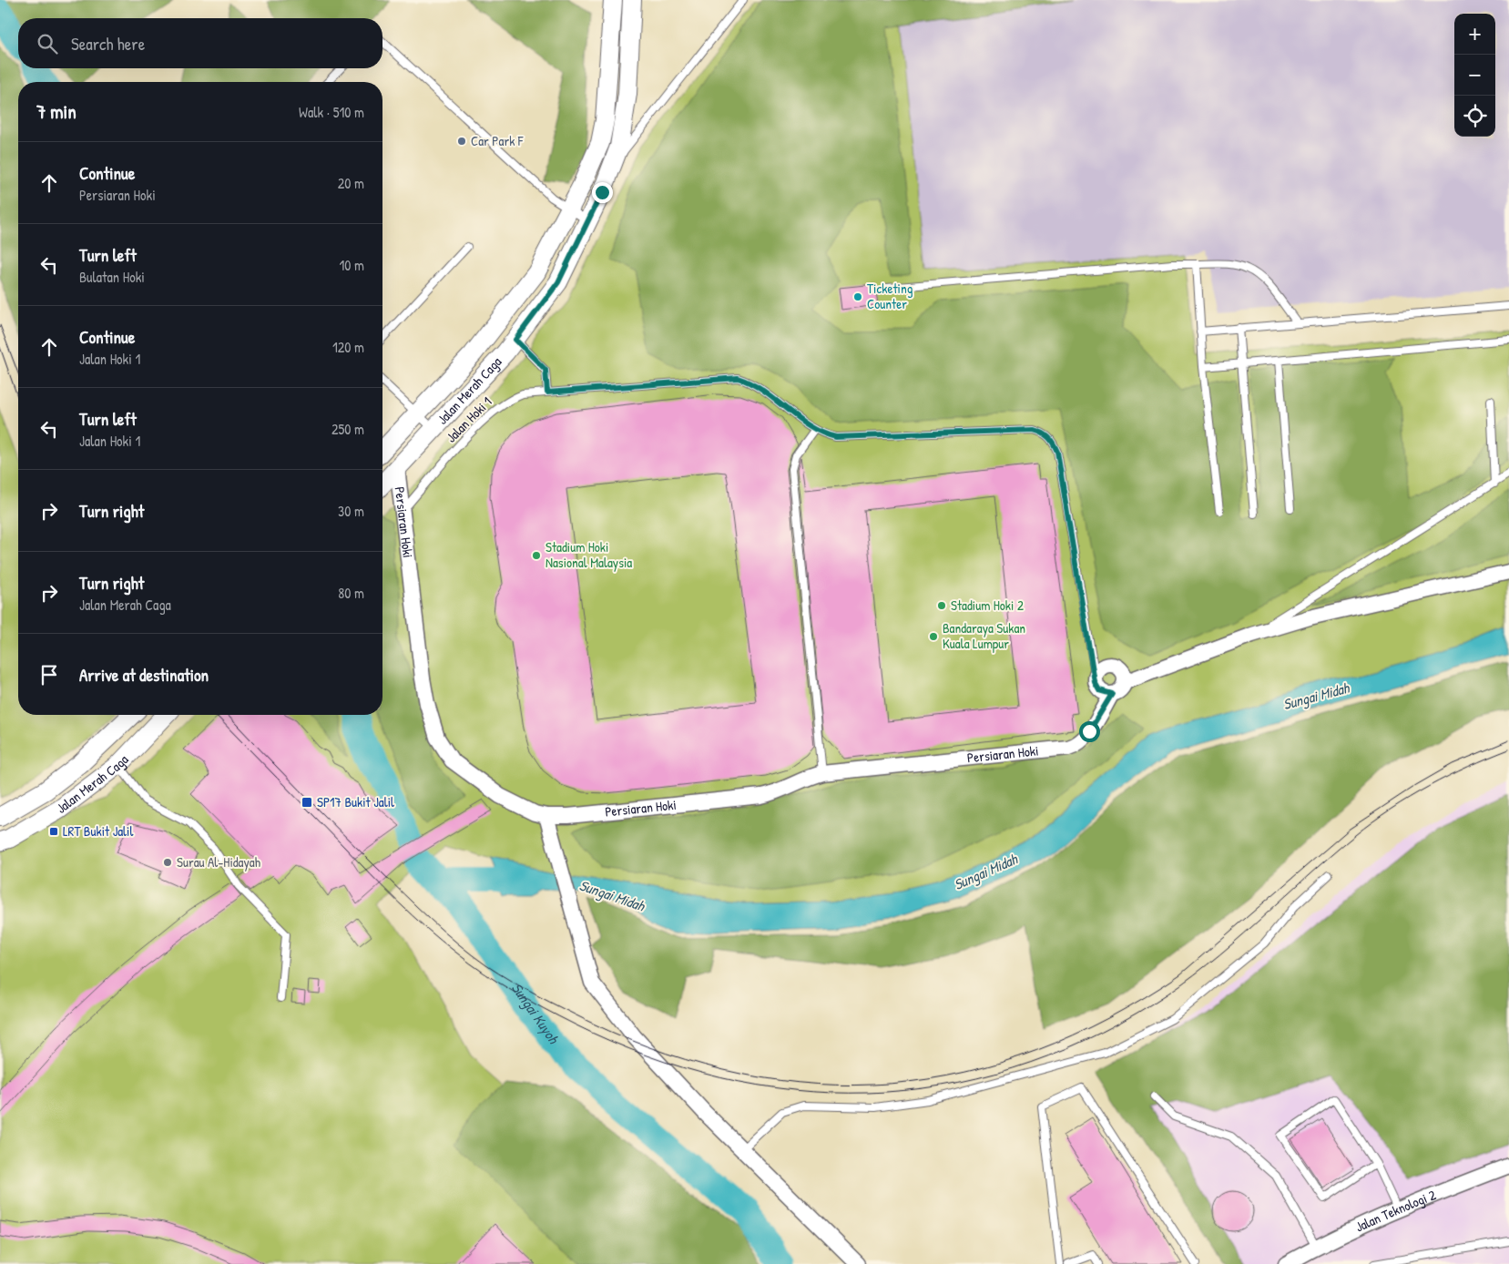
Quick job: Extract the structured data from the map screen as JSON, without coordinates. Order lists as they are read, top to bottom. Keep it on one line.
{"streets":{"street":["Jalan Merah Caga","Persiaran Hoki","Jalan Teknologi 2"],"lane":["Jalan Hoki 1"]},"crossings":[["Jalan Merah Caga","Persiaran Hoki"],["Jalan Hoki 1","Persiaran Hoki"]],"water":["Sungai Midah","Sungai Kuyoh"],"places":{"other":["Car Park F","Ticketing Counter","Stadium Hoki Nasional Malaysia","Stadium Hoki 2","Bandaraya Sukan Kuala Lumpur","Surau Al-Hidayah"],"transit":["SP17 Bukit Jalil","LRT Bukit Jalil"]},"page":{"map_buttons":["+","−"],"search":"Search here","heading":["7 min","Walk · 510 m"],"list":[["Continue","Persiaran Hoki","20 m"],["Turn left","Bulatan Hoki","10 m"],["Continue","Jalan Hoki 1","120 m"],["Turn left","Jalan Hoki 1","250 m"],["Turn right","30 m"],["Turn right","Jalan Merah Caga","80 m"],"Arrive at destination"]}}
